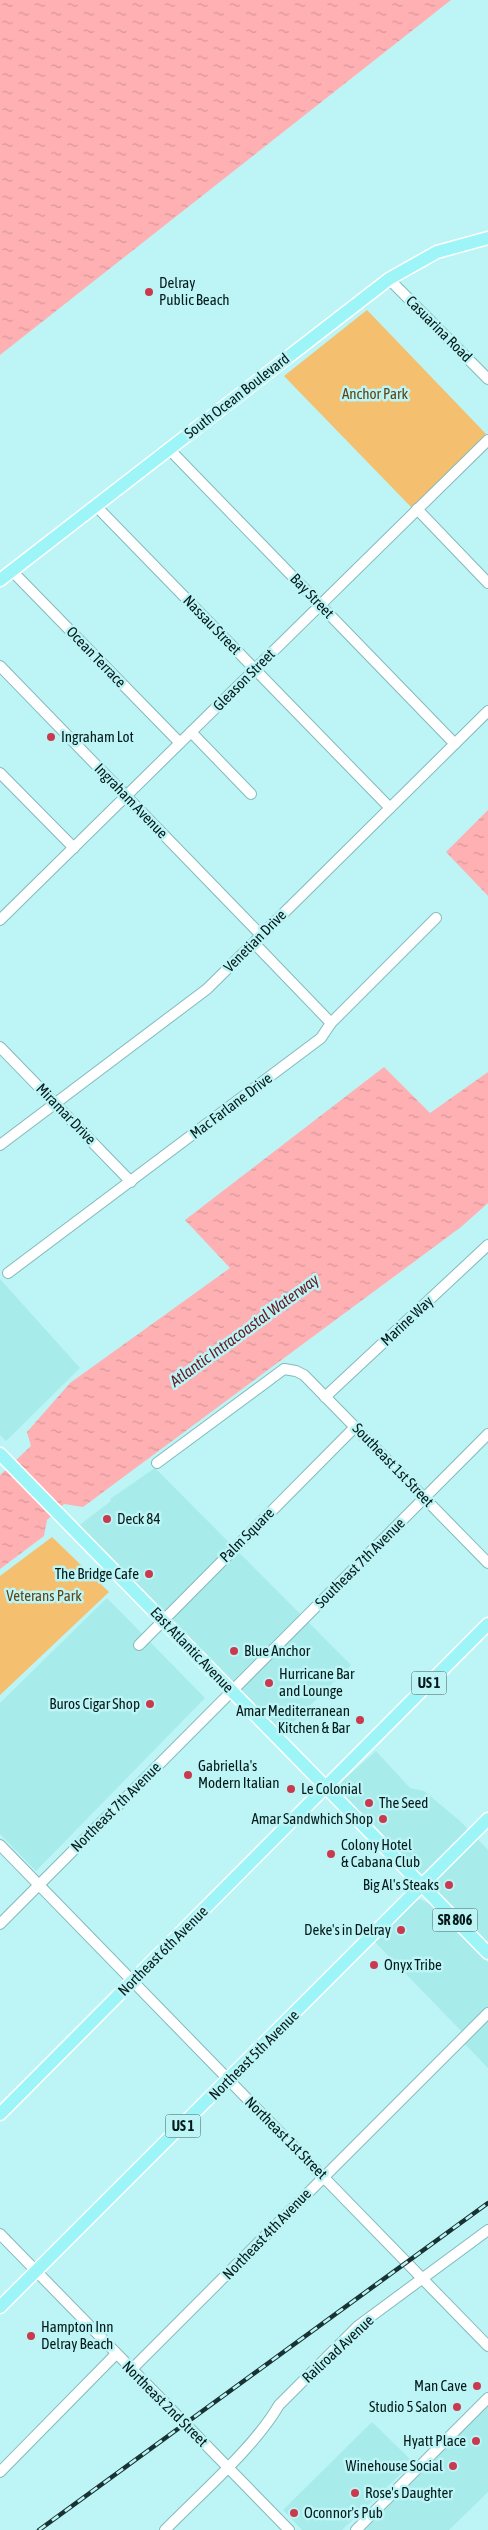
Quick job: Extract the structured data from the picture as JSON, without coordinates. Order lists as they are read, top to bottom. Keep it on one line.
{"streets":{"main road":["South Ocean Boulevard","East Atlantic Avenue","US 1","SR 806","Northeast 6th Avenue","Northeast 5th Avenue"],"street":["Casuarina Road","Bay Street","Nassau Street","Ocean Terrace","Gleason Street","Ingraham Avenue","Venetian Drive","Mac Farlane Drive","Miramar Drive","Marine Way","Southeast 1st Street","Palm Square","Southeast 7th Avenue","Northeast 7th Avenue","Northeast 1st Street","Northeast 4th Avenue","Railroad Avenue","Northeast 2nd Street"]},"crossings":[["Casuarina Road","South Ocean Boulevard"],["South Ocean Boulevard","Bay Street"],["South Ocean Boulevard","Nassau Street"],["South Ocean Boulevard","Ocean Terrace"],["Bay Street","Gleason Street"],["Bay Street","Venetian Drive"],["Nassau Street","Gleason Street"],["Nassau Street","Venetian Drive"],["Ocean Terrace","Gleason Street"],["Gleason Street","Ingraham Avenue"],["Ingraham Avenue","Venetian Drive"],["Ingraham Avenue","Mac Farlane Drive"],["Venetian Drive","Miramar Drive"],["Mac Farlane Drive","Miramar Drive"],["Marine Way","Southeast 1st Street"],["Southeast 1st Street","Palm Square"],["Southeast 1st Street","Southeast 7th Avenue"],["Palm Square","East Atlantic Avenue"],["Southeast 7th Avenue","East Atlantic Avenue"],["Southeast 7th Avenue","Northeast 7th Avenue"],["East Atlantic Avenue","US 1"],["East Atlantic Avenue","Northeast 7th Avenue"],["East Atlantic Avenue","Northeast 6th Avenue"],["East Atlantic Avenue","Northeast 5th Avenue"],["US 1","Northeast 6th Avenue"],["US 1","Northeast 5th Avenue"],["Northeast 7th Avenue","Northeast 1st Street"],["Northeast 6th Avenue","Northeast 1st Street"],["Northeast 5th Avenue","Northeast 1st Street"],["Northeast 5th Avenue","Northeast 2nd Street"],["Northeast 1st Street","Northeast 4th Avenue"],["Northeast 1st Street","Railroad Avenue"],["Northeast 4th Avenue","Northeast 2nd Street"],["Railroad Avenue","Northeast 2nd Street"]],"water":["Atlantic Intracoastal Waterway"],"parks":["Anchor Park","Veterans Park"],"places":["Delray Public Beach","Ingraham Lot","Deck 84","The Bridge Cafe","Blue Anchor","Hurricane Bar and Lounge","Buros Cigar Shop","Amar Mediterranean Kitchen & Bar","Gabriella's Modern Italian","Le Colonial","The Seed","Amar Sandwhich Shop","Colony Hotel & Cabana Club","Big Al's Steaks","Deke's in Delray","Onyx Tribe","Hampton Inn Delray Beach","Man Cave","Studio 5 Salon","Hyatt Place","Winehouse Social","Rose's Daughter","Oconnor's Pub"]}
